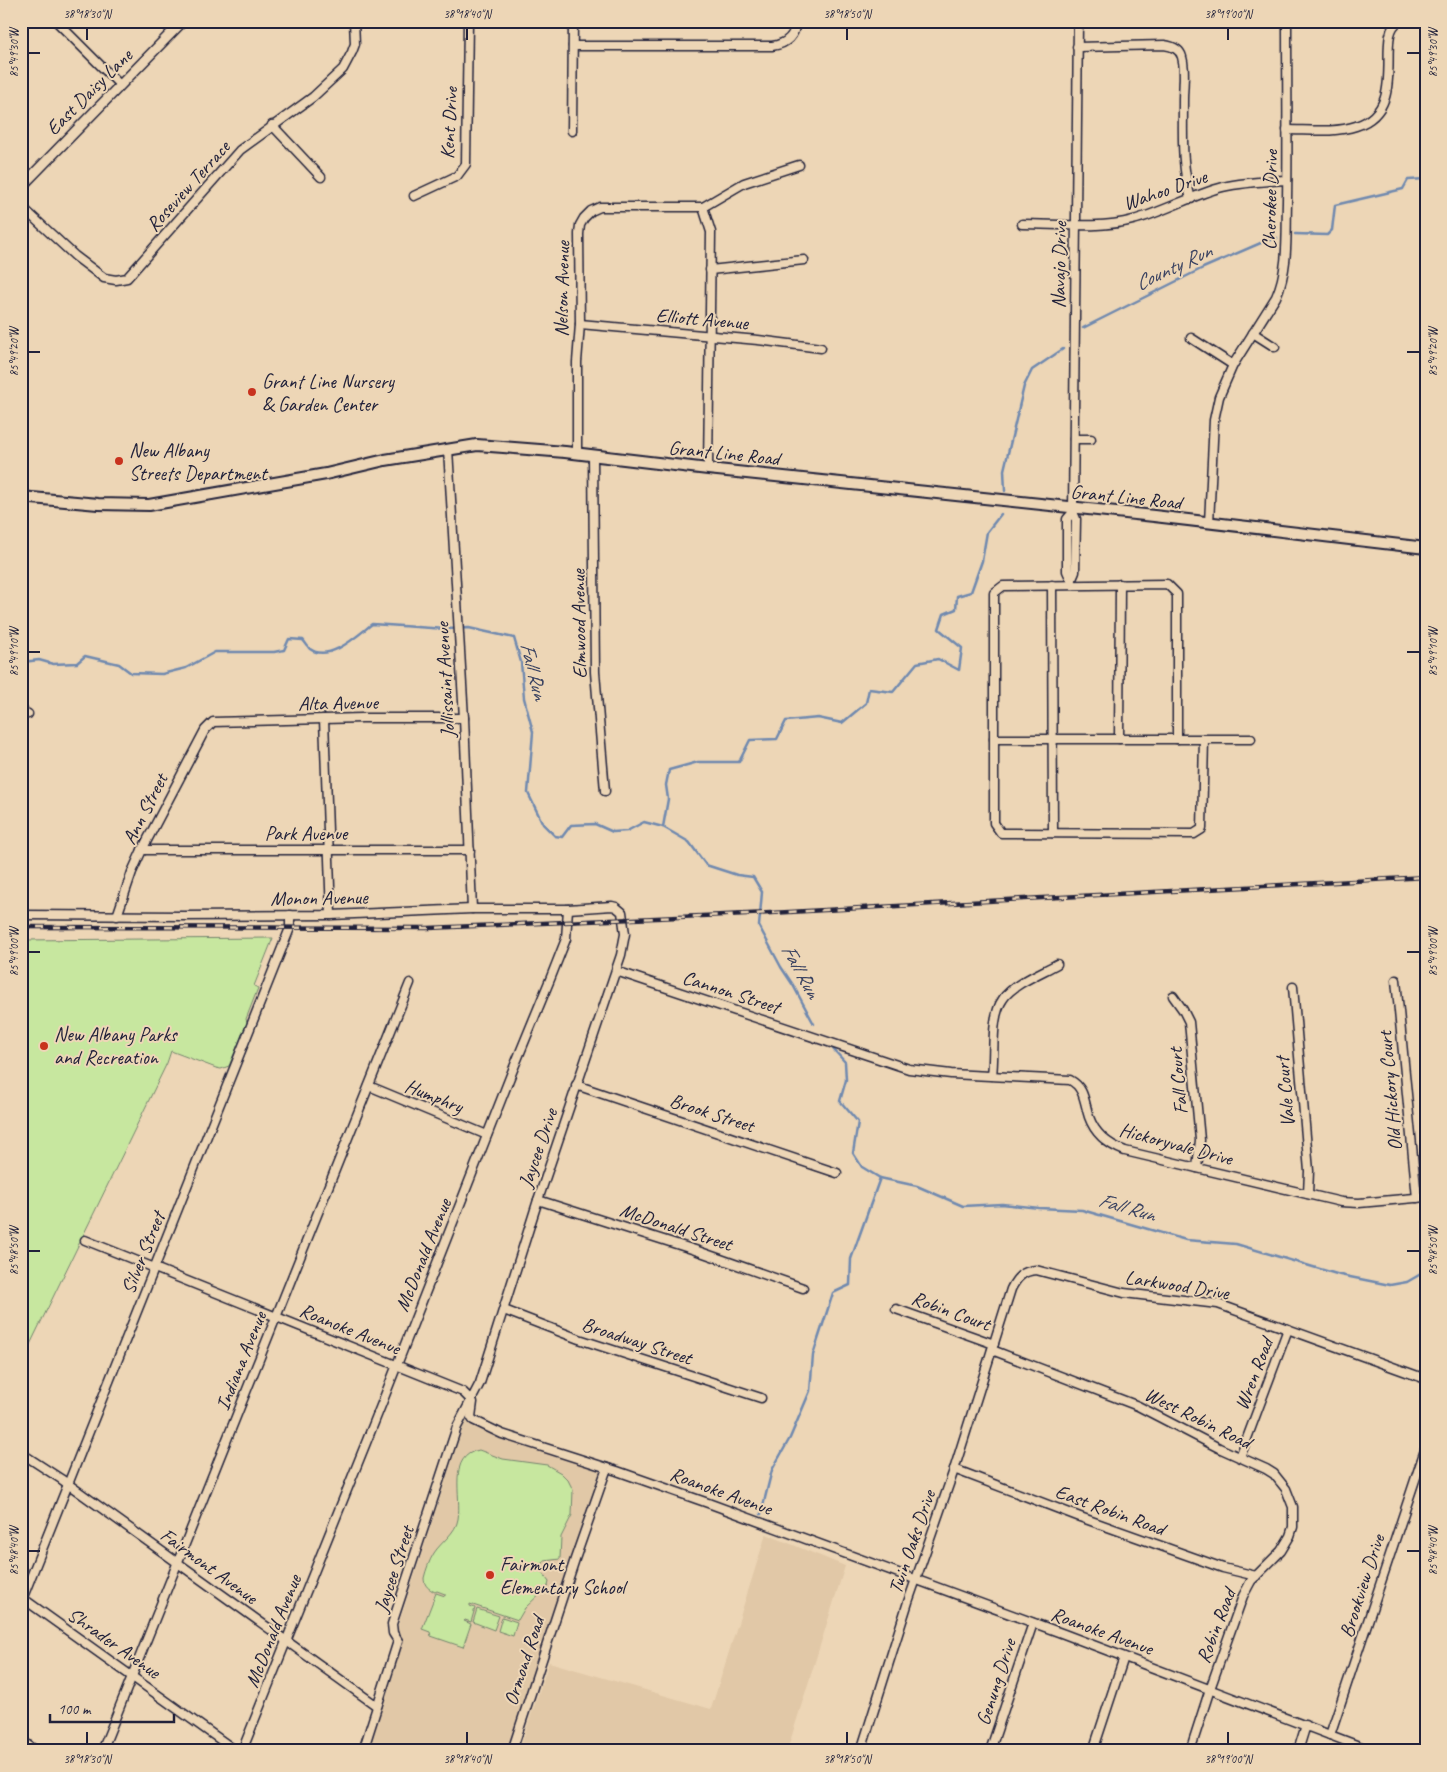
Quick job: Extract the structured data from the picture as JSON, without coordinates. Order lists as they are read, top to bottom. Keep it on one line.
{"streets":{"main road":["Grant Line Road"],"street":["East Daisy Lane","Kent Drive","Roseview Terrace","Wahoo Drive","Cherokee Drive","Navajo Drive","Nelson Avenue","Elliott Avenue","Elmwood Avenue","Jollissaint Avenue","Alta Avenue","Ann Street","Park Avenue","Monon Avenue","Cannon Street","Fall Court","Old Hickory Court","Vale Court","Humphry","Brook Street","Hickoryvale Drive","Jaycee Drive","McDonald Street","Silver Street","McDonald Avenue","Larkwood Drive","Robin Court","Roanoke Avenue","Broadway Street","Indiana Avenue","Wren Road","West Robin Road","East Robin Road","Twin Oaks Drive","Fairmont Avenue","Jaycee Street","Brookview Drive","Robin Road","Shrader Avenue","Ormond Road","Genung Drive"]},"crossings":[["Wahoo Drive","Cherokee Drive"],["Wahoo Drive","Navajo Drive"],["Cherokee Drive","Grant Line Road"],["Navajo Drive","Grant Line Road"],["Nelson Avenue","Elliott Avenue"],["Nelson Avenue","Grant Line Road"],["Grant Line Road","Elmwood Avenue"],["Grant Line Road","Jollissaint Avenue"],["Jollissaint Avenue","Alta Avenue"],["Jollissaint Avenue","Park Avenue"],["Jollissaint Avenue","Monon Avenue"],["Alta Avenue","Ann Street"],["Ann Street","Park Avenue"],["Ann Street","Monon Avenue"],["Monon Avenue","Jaycee Drive"],["Monon Avenue","Silver Street"],["Monon Avenue","McDonald Avenue"],["Cannon Street","Hickoryvale Drive"],["Cannon Street","Jaycee Drive"],["Fall Court","Hickoryvale Drive"],["Old Hickory Court","Hickoryvale Drive"],["Vale Court","Hickoryvale Drive"],["Humphry","McDonald Avenue"],["Humphry","Indiana Avenue"],["Brook Street","Jaycee Drive"],["Jaycee Drive","McDonald Street"],["Jaycee Drive","Roanoke Avenue"],["Jaycee Drive","Broadway Street"],["Jaycee Drive","Jaycee Street"],["Silver Street","Roanoke Avenue"],["Silver Street","Fairmont Avenue"],["Silver Street","Shrader Avenue"],["McDonald Avenue","Roanoke Avenue"],["McDonald Avenue","Fairmont Avenue"],["Larkwood Drive","Robin Court"],["Larkwood Drive","Wren Road"],["Larkwood Drive","West Robin Road"],["Larkwood Drive","Twin Oaks Drive"],["Robin Court","West Robin Road"],["Robin Court","Twin Oaks Drive"],["Roanoke Avenue","Indiana Avenue"],["Roanoke Avenue","Twin Oaks Drive"],["Roanoke Avenue","Jaycee Street"],["Roanoke Avenue","Brookview Drive"],["Roanoke Avenue","Robin Road"],["Roanoke Avenue","Ormond Road"],["Roanoke Avenue","Genung Drive"],["Indiana Avenue","Fairmont Avenue"],["Indiana Avenue","Shrader Avenue"],["Wren Road","West Robin Road"],["West Robin Road","East Robin Road"],["West Robin Road","Twin Oaks Drive"],["West Robin Road","Robin Road"],["East Robin Road","Twin Oaks Drive"],["East Robin Road","Robin Road"],["Fairmont Avenue","Jaycee Street"]],"water":["County Run","Fall Run"],"places":["Grant Line Nursery & Garden Center","New Albany Streets Department","New Albany Parks and Recreation","Fairmont Elementary School"],"scale_bar":"100 m","coordinates":["38°18'30\"N","38°18'40\"N","38°18'50\"N","38°19'00\"N","85°49'30\"W","85°49'20\"W","85°49'10\"W","85°49'00\"W","85°48'50\"W","85°48'40\"W"]}
